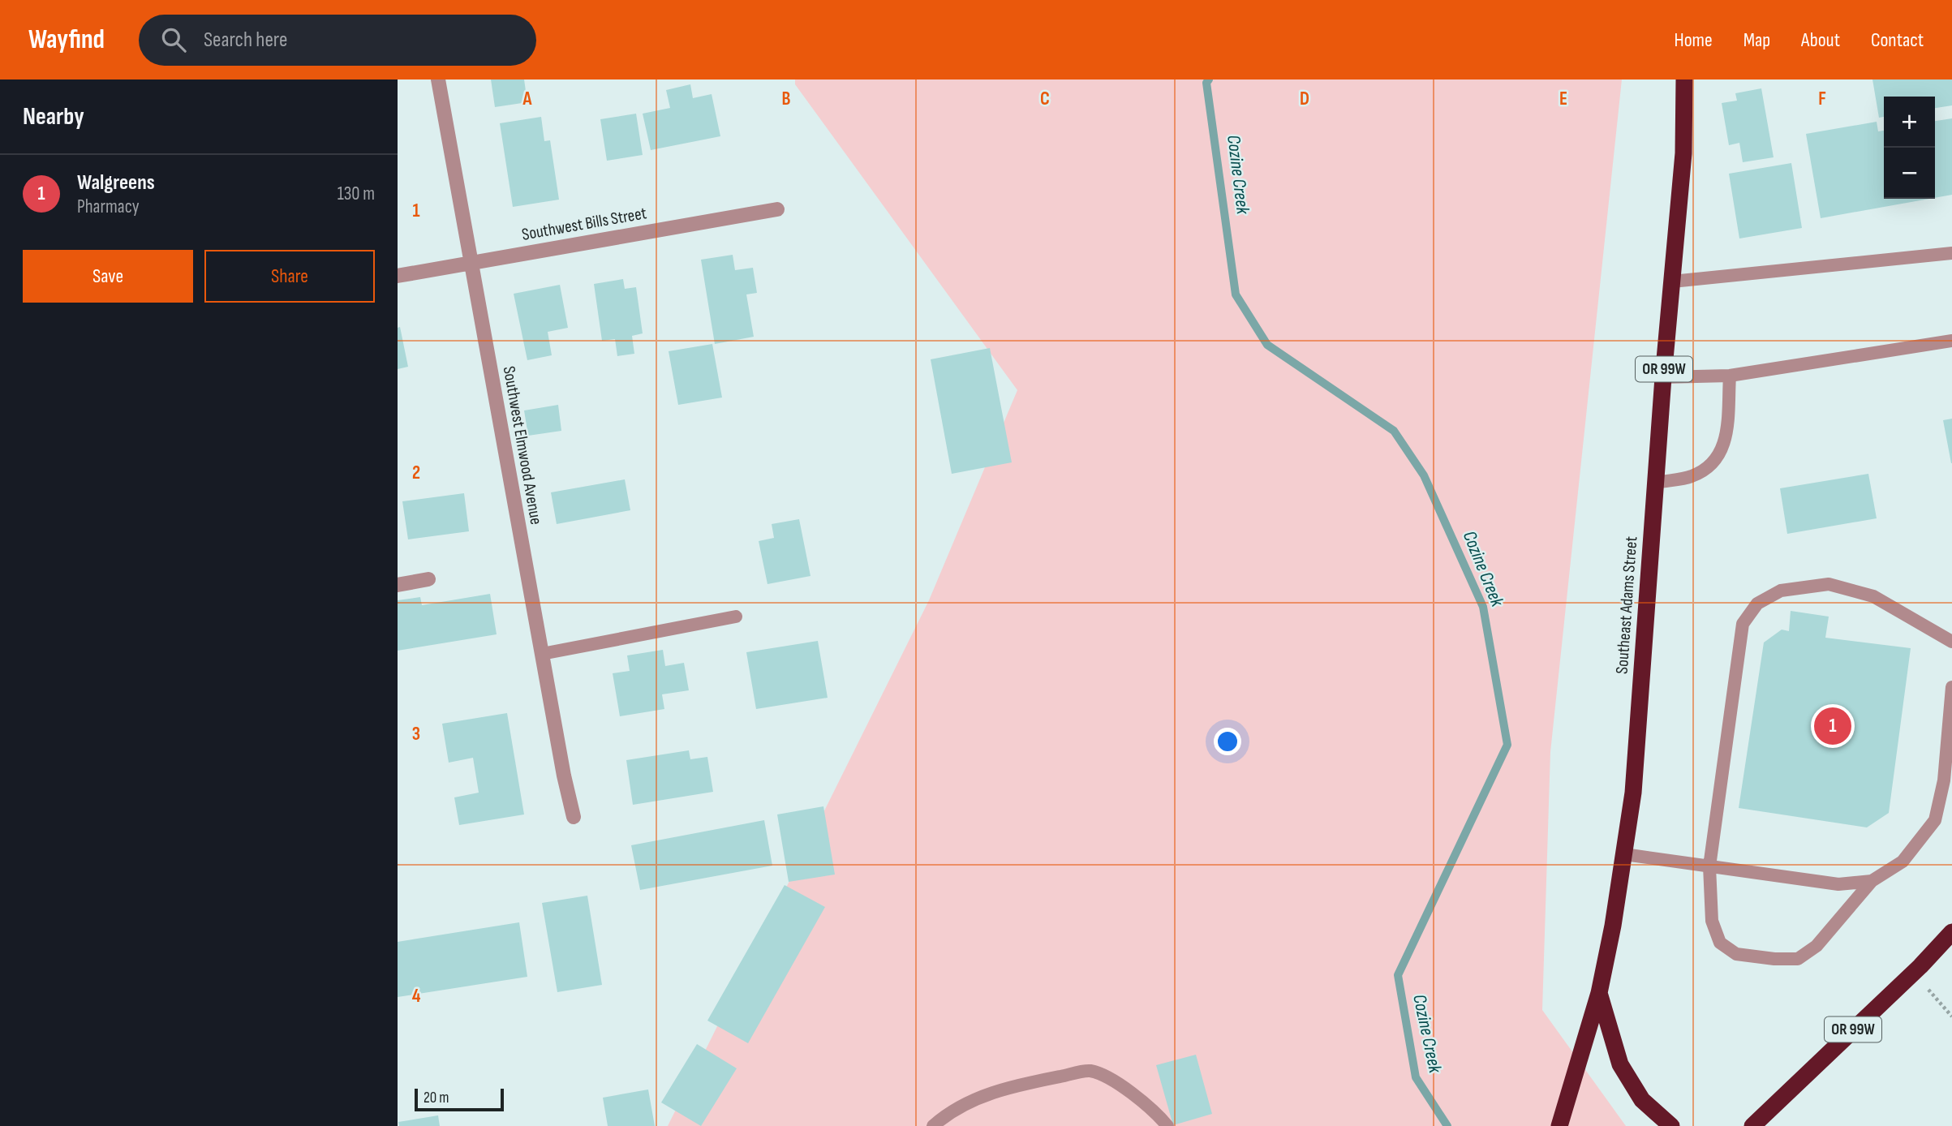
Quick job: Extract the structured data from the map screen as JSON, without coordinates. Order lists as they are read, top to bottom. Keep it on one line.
{"streets":{"highway":["OR 99W","Southeast Adams Street"],"street":["Southwest Bills Street","Southwest Elmwood Avenue"]},"crossings":[["Southwest Bills Street","Southwest Elmwood Avenue"]],"water":["Cozine Creek"],"scale_bar":"20 m","page":{"header":"Wayfind","search":"Search here","nav":["Home","Map","About","Contact"],"heading":"Nearby","map_buttons":["+","−"],"list":[{"mark":"1","name":"Walgreens","note":"Pharmacy","value":"130 m"}],"buttons":["Save","Share"],"pins":"1","scale":"20 m"},"grid":{"columns":["A","B","C","D","E","F"],"rows":["1","2","3","4"]}}
